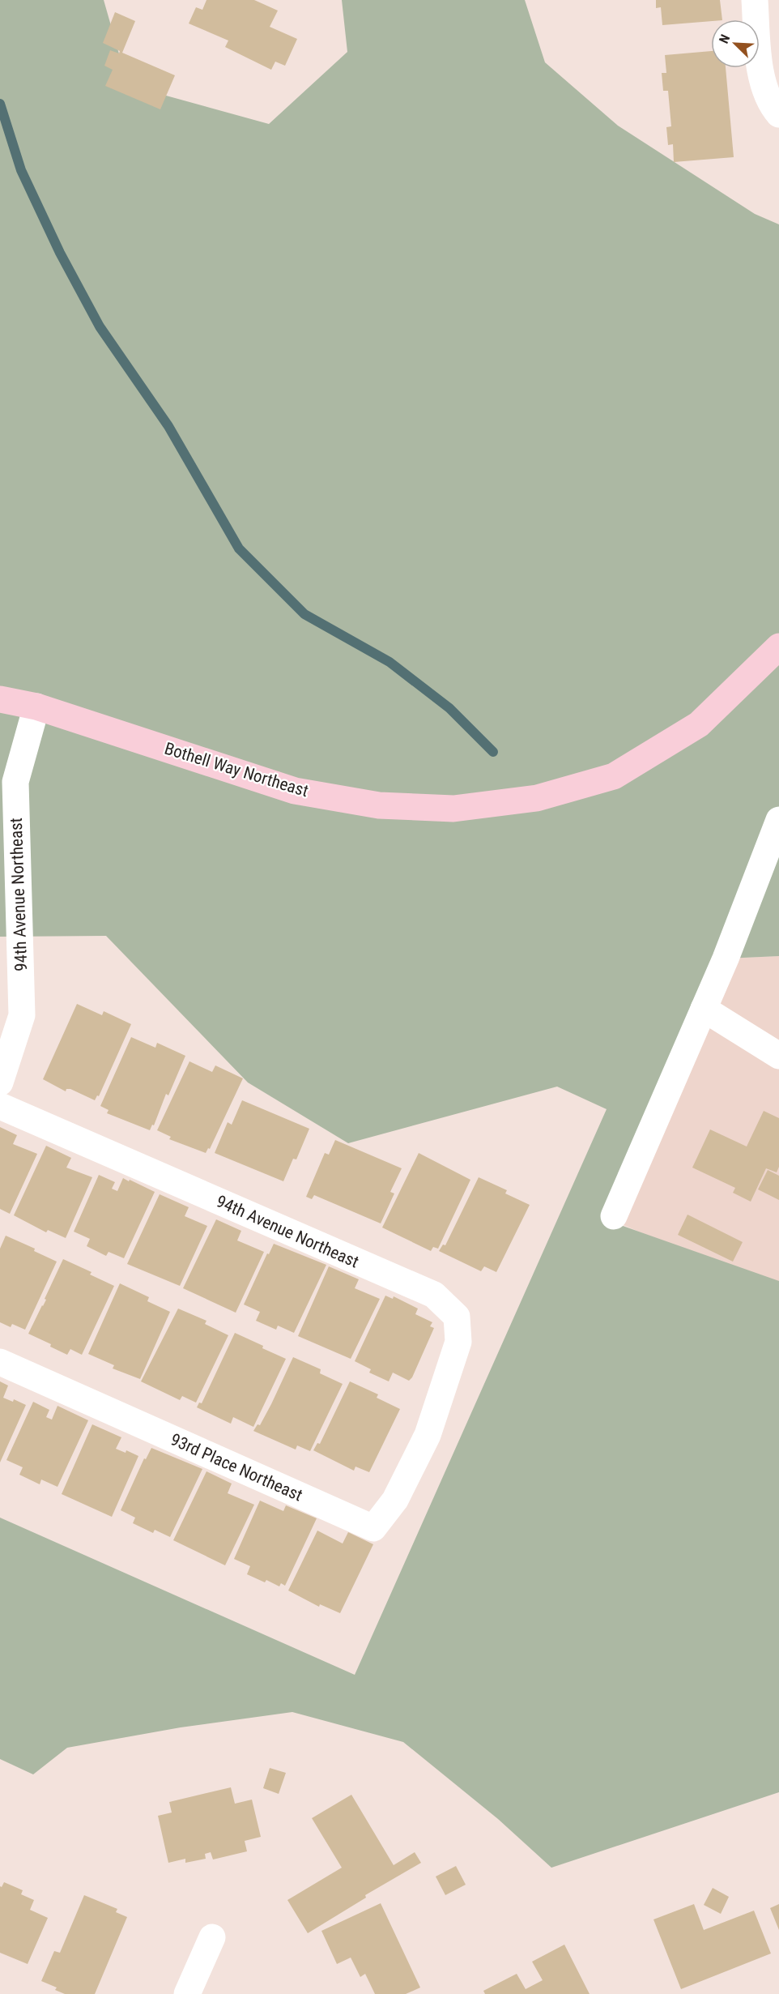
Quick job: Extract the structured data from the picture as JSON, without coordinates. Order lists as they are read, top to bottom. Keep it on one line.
{"streets":{"main road":["Bothell Way Northeast"],"street":["94th Avenue Northeast","93rd Place Northeast"]},"crossings":[["Bothell Way Northeast","94th Avenue Northeast"],["94th Avenue Northeast","93rd Place Northeast"]],"north":"top left"}
